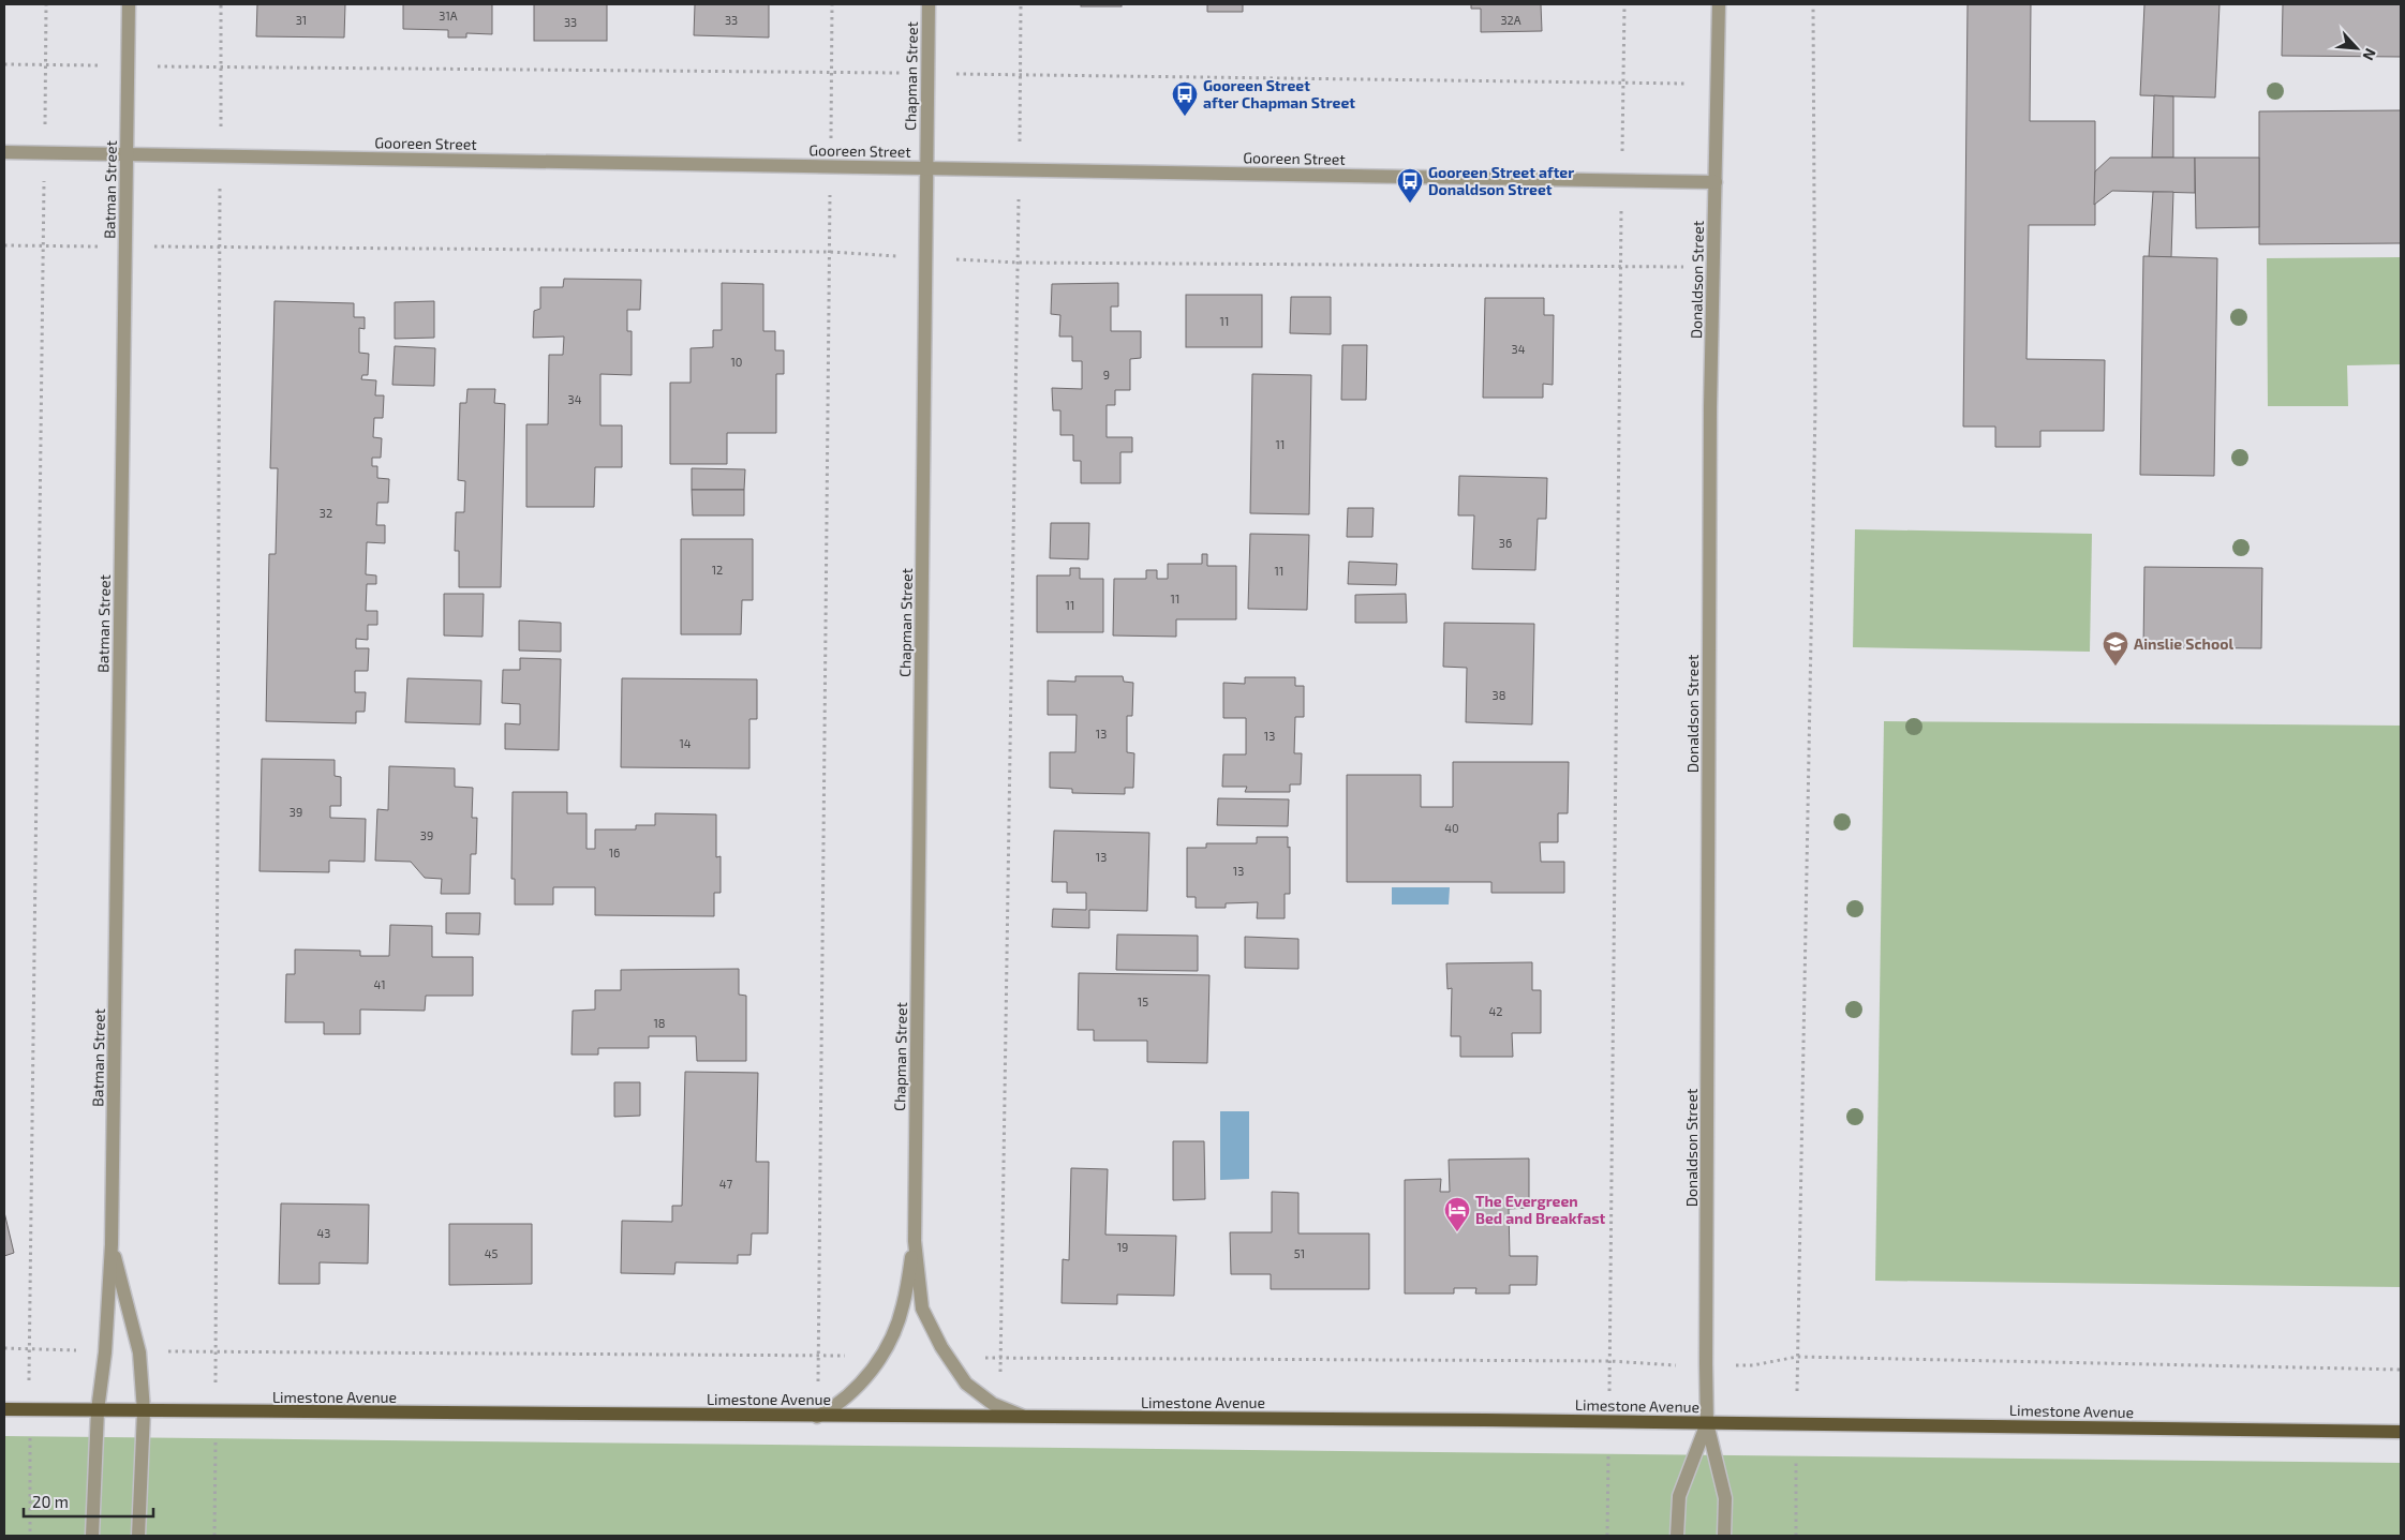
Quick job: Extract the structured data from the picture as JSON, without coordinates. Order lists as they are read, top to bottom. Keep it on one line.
{"streets":{"main road":["Limestone Avenue"],"street":["Chapman Street","Gooreen Street","Batman Street","Donaldson Street"]},"crossings":[["Chapman Street","Gooreen Street"],["Chapman Street","Limestone Avenue"],["Gooreen Street","Batman Street"],["Gooreen Street","Donaldson Street"],["Batman Street","Limestone Avenue"],["Donaldson Street","Limestone Avenue"]],"places":{"bus stop":["Gooreen Street after Chapman Street","Gooreen Street after Donaldson Street"],"school or university":["Ainslie School"],"hotel":["The Evergreen Bed and Breakfast"]},"house_numbers":["31A","31","33","32A","33","11","34","10","9","34","11","32","36","12","11","11","11","38","13","13","14","39","40","39","16","13","13","41","15","42","18","47","43","19","45","51"],"scale_bar":"20 m","north":"bottom right"}
